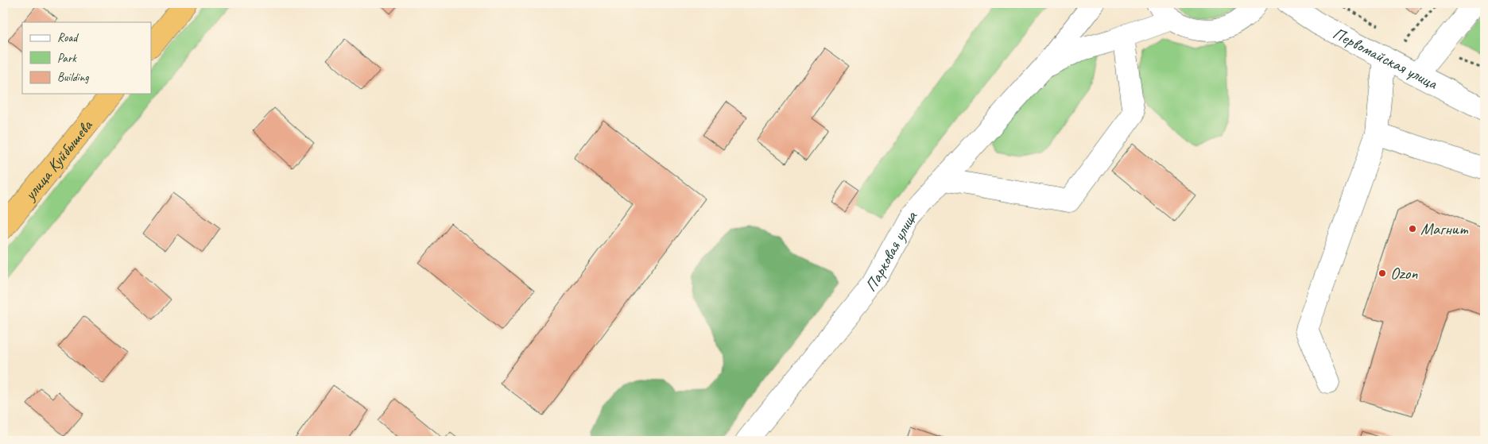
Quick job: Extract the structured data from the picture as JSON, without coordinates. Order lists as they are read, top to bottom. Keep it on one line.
{"streets":{"highway":["улица Куйбышева"],"street":["Первомайская улица","Парковая улица"]},"places":["Магнит","Ozon"],"legend":["Road","Park","Building"]}
